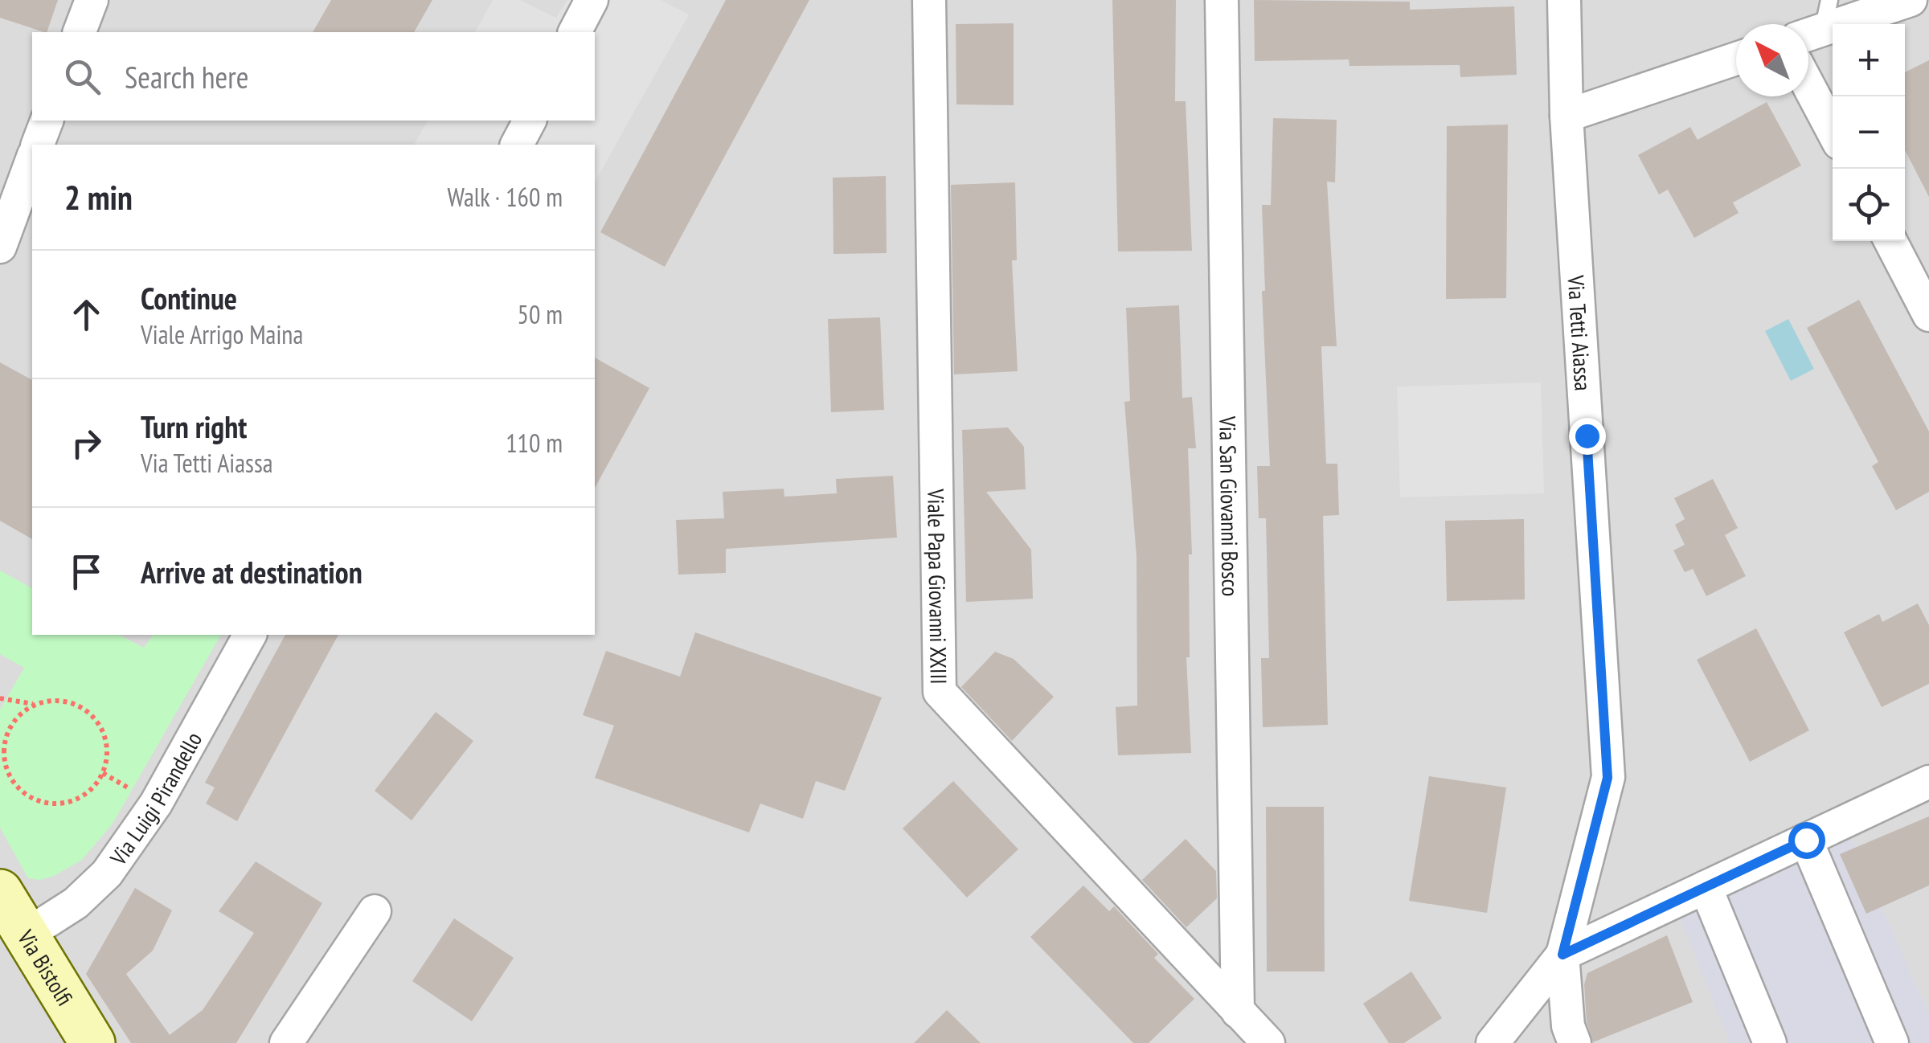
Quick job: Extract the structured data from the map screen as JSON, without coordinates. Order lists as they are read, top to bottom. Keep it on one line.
{"streets":{"street":["Via Tetti Aiassa","Via San Giovanni Bosco","Viale Papa Giovanni XXIII","Via Luigi Pirandello","Via Bistolfi"]},"crossings":[["Via San Giovanni Bosco","Viale Papa Giovanni XXIII"],["Via Luigi Pirandello","Via Bistolfi"]],"north":"top left","page":{"map_buttons":["+","−"],"search":"Search here","heading":["2 min","Walk · 160 m"],"list":[["Continue","Viale Arrigo Maina","50 m"],["Turn right","Via Tetti Aiassa","110 m"],"Arrive at destination"]}}
